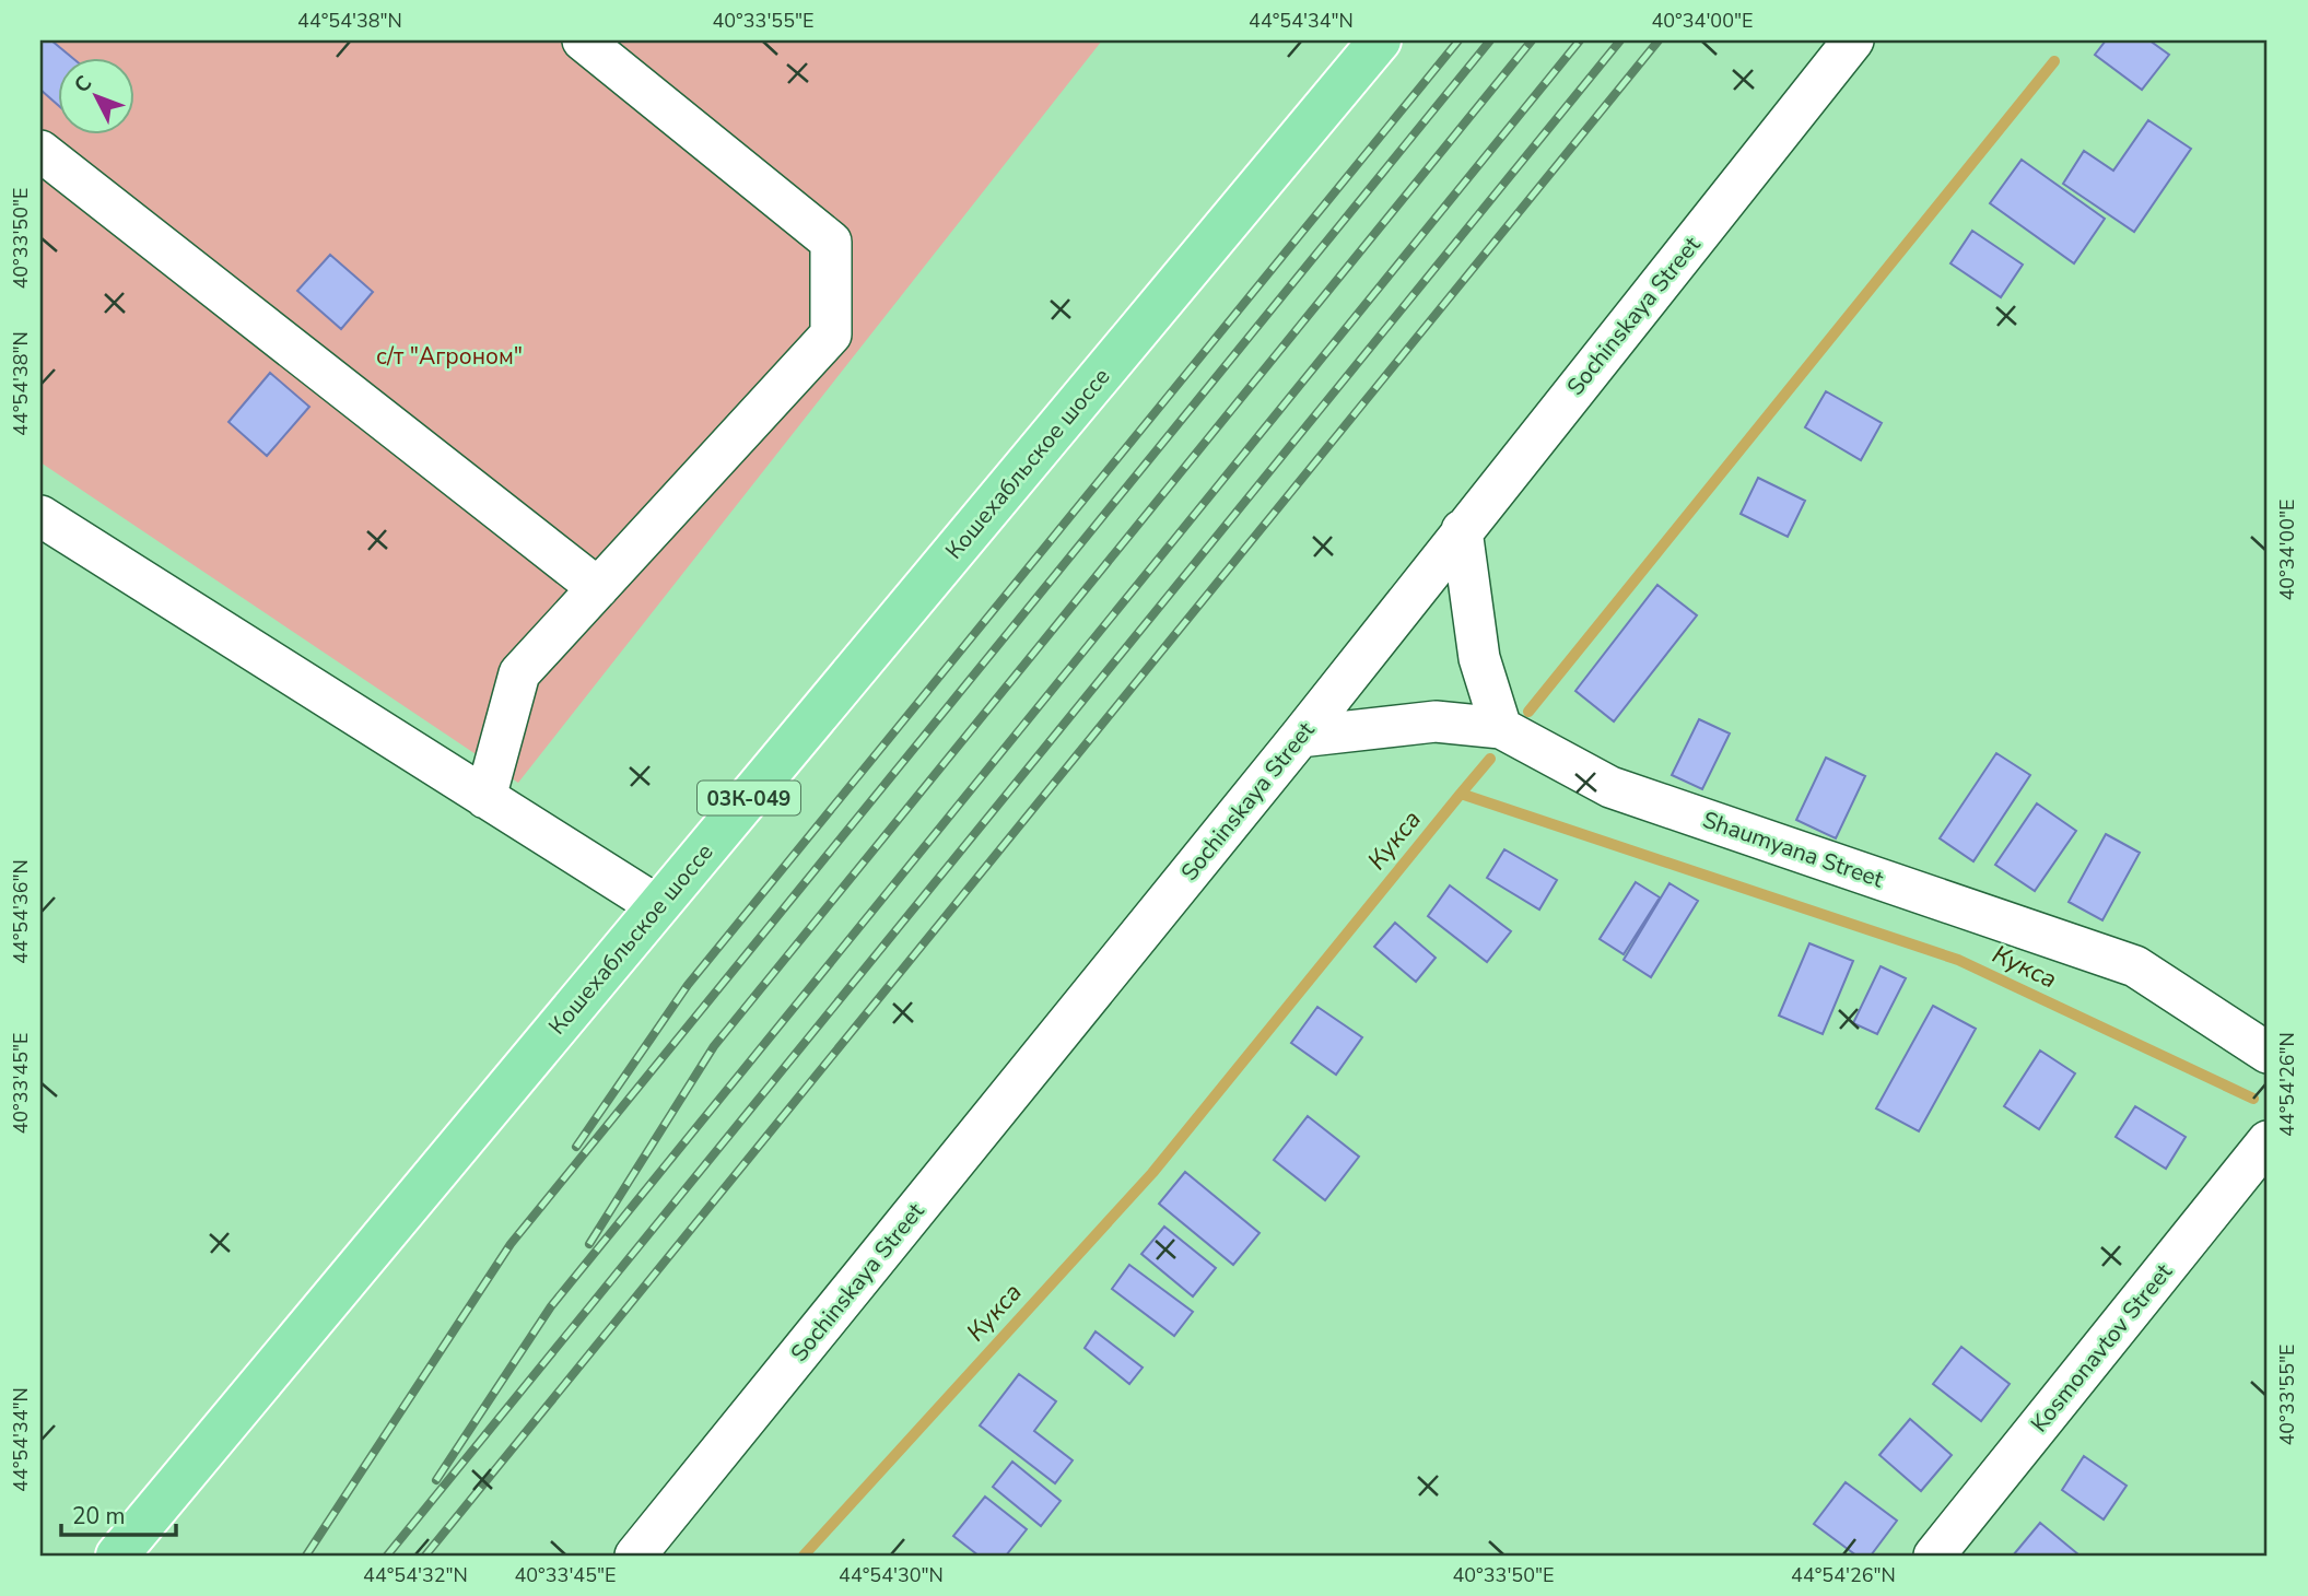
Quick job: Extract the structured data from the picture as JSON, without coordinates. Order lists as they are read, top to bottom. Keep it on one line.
{"streets":{"main road":["Кошехабльское шоссе","03К-049"],"street":["Sochinskaya Street","Shaumyana Street","Kosmonavtov Street"]},"water":["Кукса"],"parks":["с/т \"Агроном\""],"scale_bar":"20 m","north":"top left","coordinates":["44°54'38\"N","40°33'55\"E","44°54'34\"N","40°34'00\"E","40°33'50\"E","44°54'36\"N","40°33'45\"E","44°54'26\"N","44°54'32\"N","44°54'30\"N"]}
